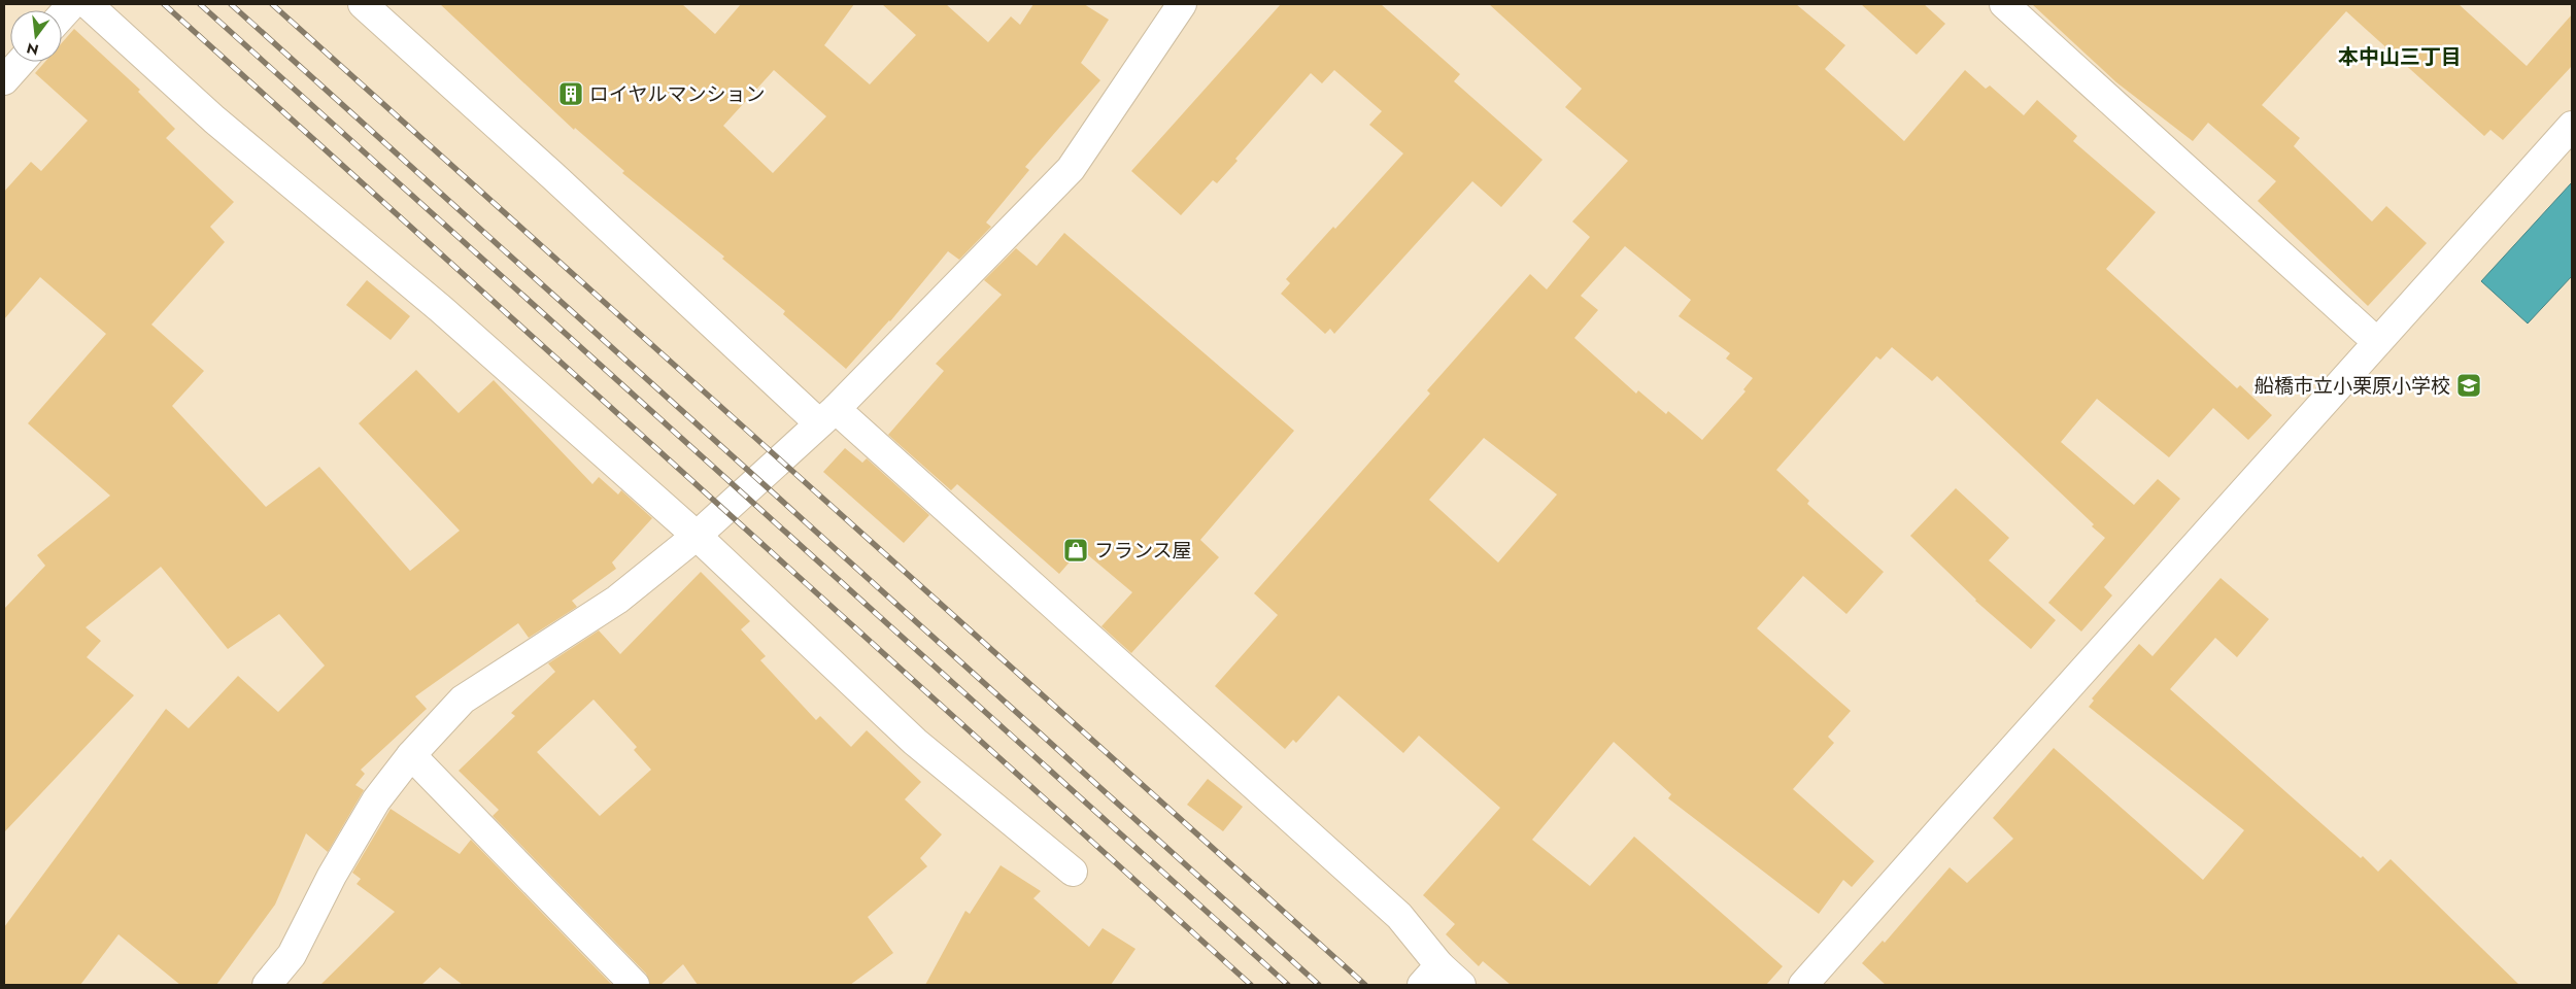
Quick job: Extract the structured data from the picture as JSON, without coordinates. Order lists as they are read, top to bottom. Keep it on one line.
{"districts":["本中山三丁目"],"places":{"building":["ロイヤルマンション"],"school or university":["船橋市立小栗原小学校"],"shop":["フランス屋"]},"north":"bottom"}
